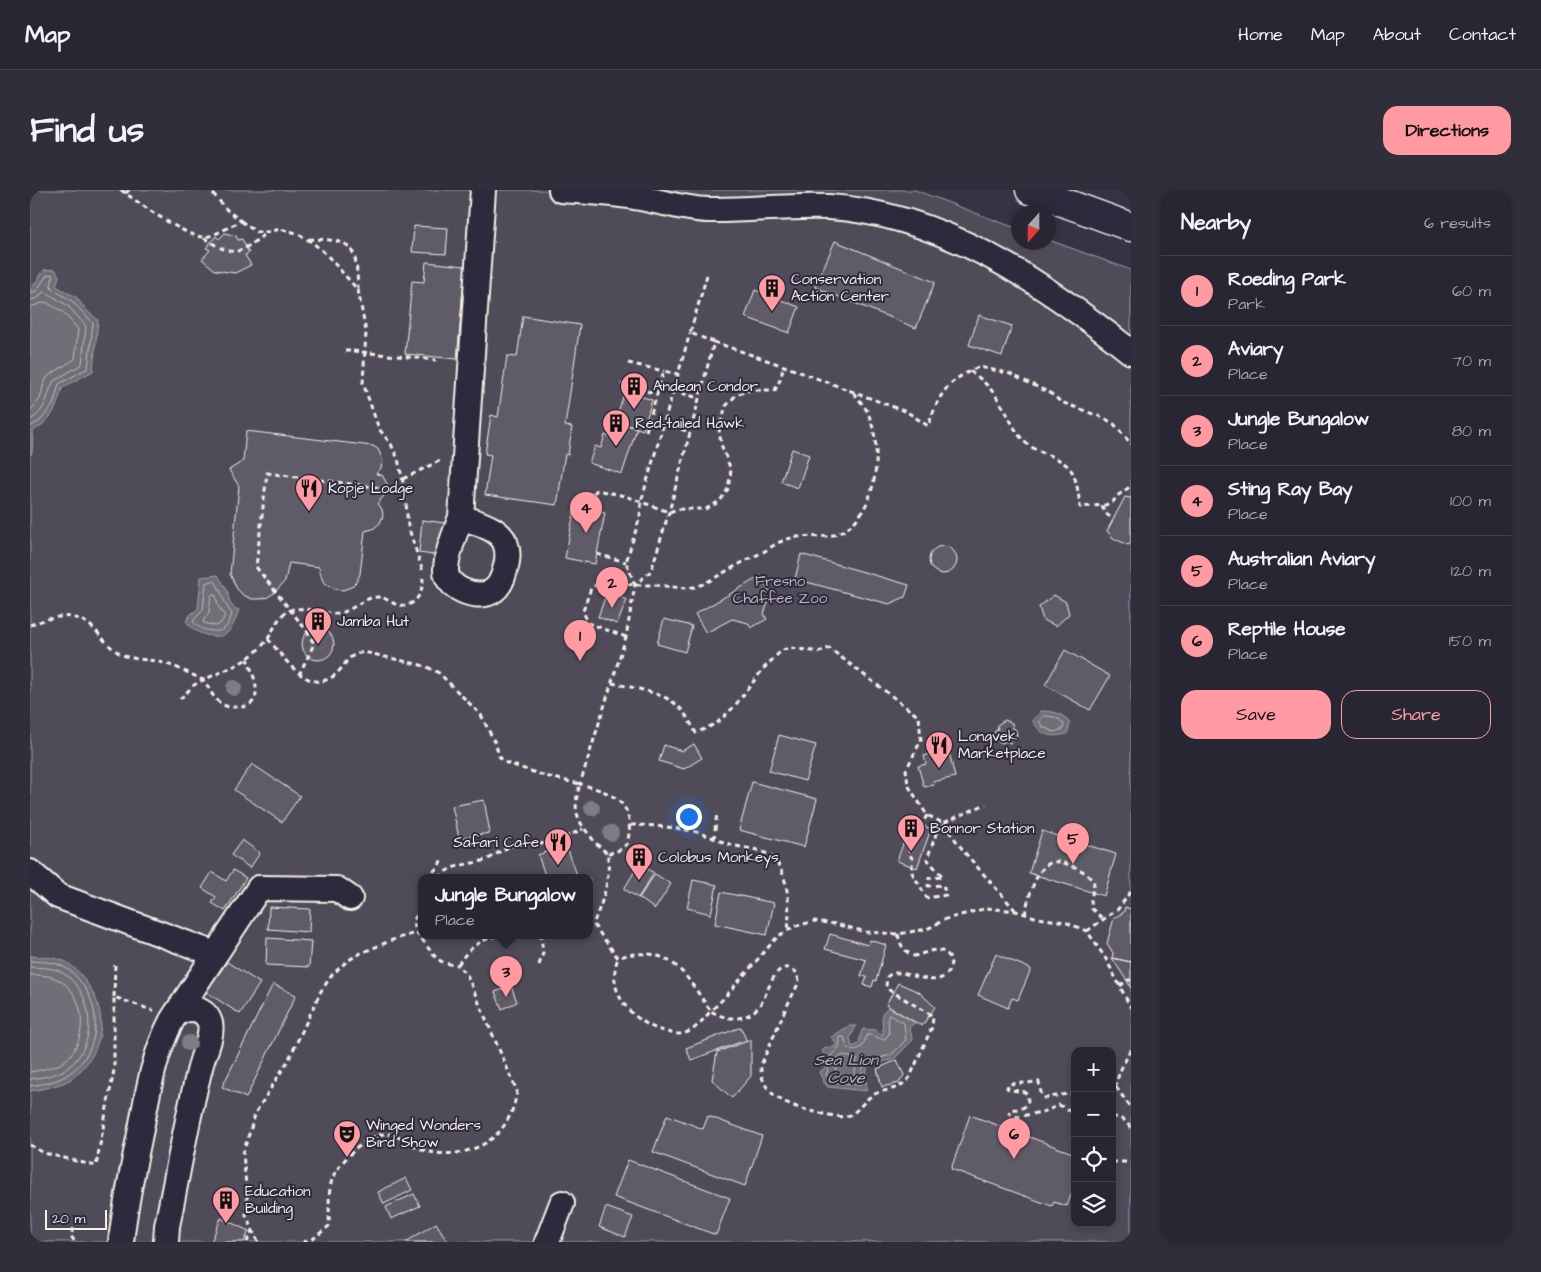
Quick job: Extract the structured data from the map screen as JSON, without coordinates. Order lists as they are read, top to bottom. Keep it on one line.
{"water":["Sea Lion Cove"],"parks":["Fresno Chaffee Zoo"],"places":{"building":["Conservation Action Center","Andean Condor","Red-tailed Hawk","Jamba Hut","Bonnor Station","Colobus Monkeys","Education Building"],"restaurant":["Kopje Lodge","Longvek Marketplace","Safari Cafe"],"theatre":["Winged Wonders Bird Show"]},"scale_bar":"20 m","north":"bottom","page":{"header":"Map","nav":["Home","Map","About","Contact"],"title":"Find us","buttons":["Directions",["Save","Share"]],"heading":["Nearby","6 results"],"list":[{"mark":"1","name":"Roeding Park","note":"Park","value":"60 m"},{"mark":"2","name":"Aviary","note":"Place","value":"70 m"},{"mark":"3","name":"Jungle Bungalow","note":"Place","value":"80 m"},{"mark":"4","name":"Sting Ray Bay","note":"Place","value":"100 m"},{"mark":"5","name":"Australian Aviary","note":"Place","value":"120 m"},{"mark":"6","name":"Reptile House","note":"Place","value":"150 m"}],"pins":["4","2","1","5","3","6"],"popup":["Jungle Bungalow","Place"],"map_buttons":["+","−"],"scale":"20 m"}}
